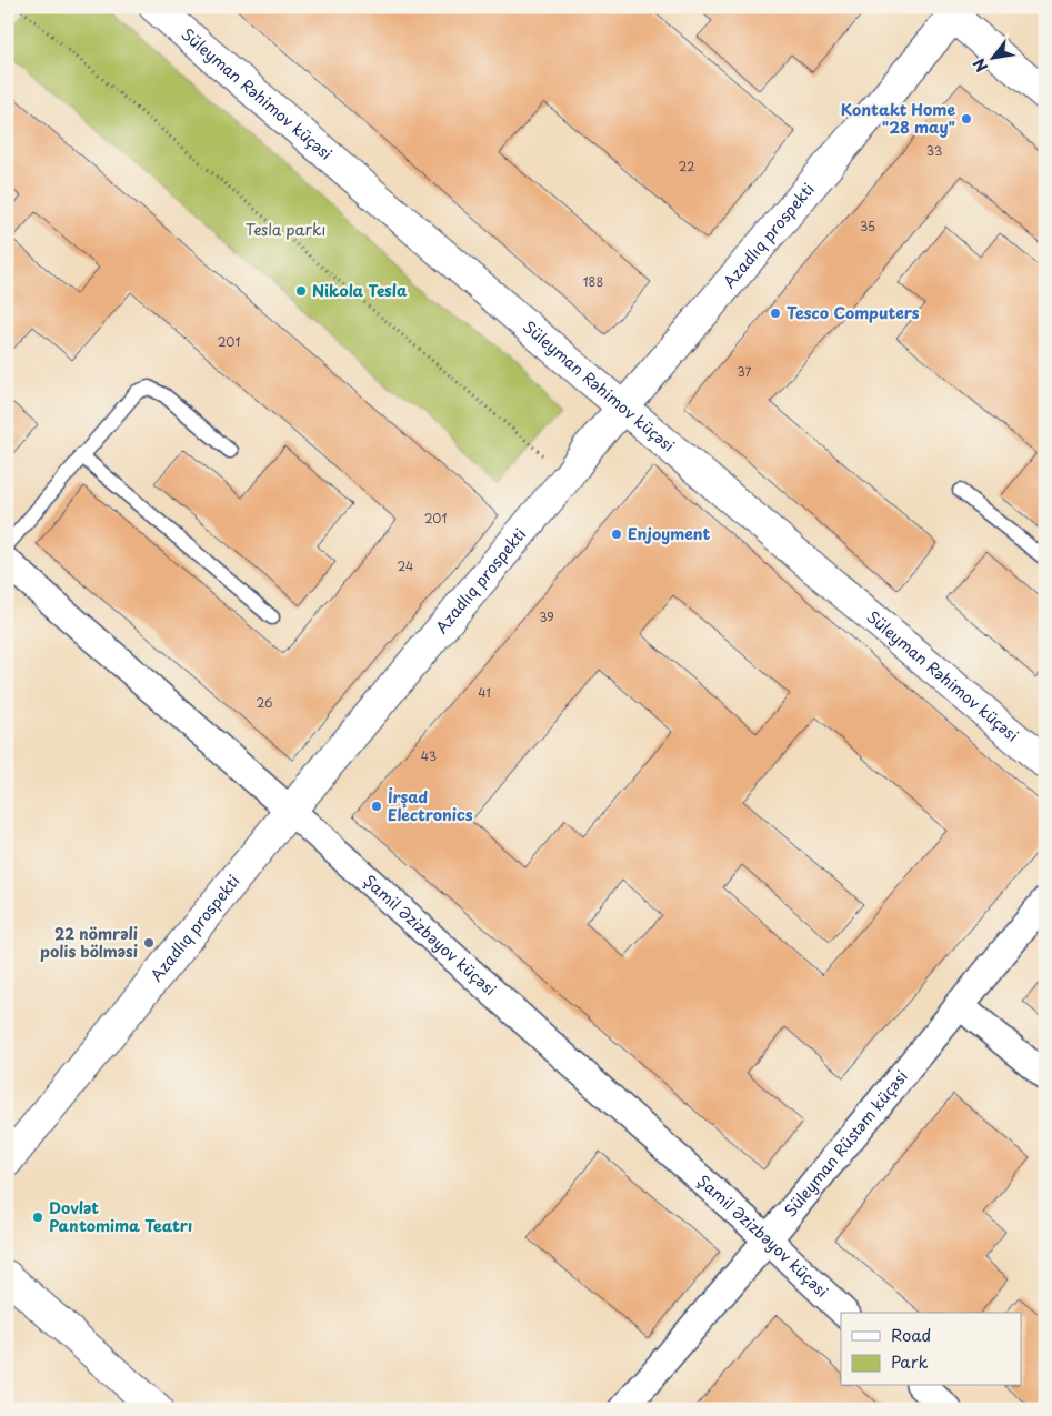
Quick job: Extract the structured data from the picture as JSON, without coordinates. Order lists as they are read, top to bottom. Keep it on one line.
{"streets":{"main road":["Süleyman Rəhimov küçəsi","Azadlıq prospekti"],"street":["Şamil Əzizbəyov küçəsi","Süleyman Rüstəm küçəsi"]},"crossings":[["Süleyman Rəhimov küçəsi","Azadlıq prospekti"],["Azadlıq prospekti","Şamil Əzizbəyov küçəsi"],["Şamil Əzizbəyov küçəsi","Süleyman Rüstəm küçəsi"]],"parks":["Tesla parkı"],"places":["Kontakt Home \"28 may\"","Nikola Tesla","Tesco Computers","Enjoyment","İrşad Electronics","22 nömrəli polis bölməsi","Dovlət Pantomima Teatrı"],"house_numbers":["33","22","35","188","201","37","201","24","39","41","26","43"],"legend":["Road","Park"],"north":"bottom left"}
